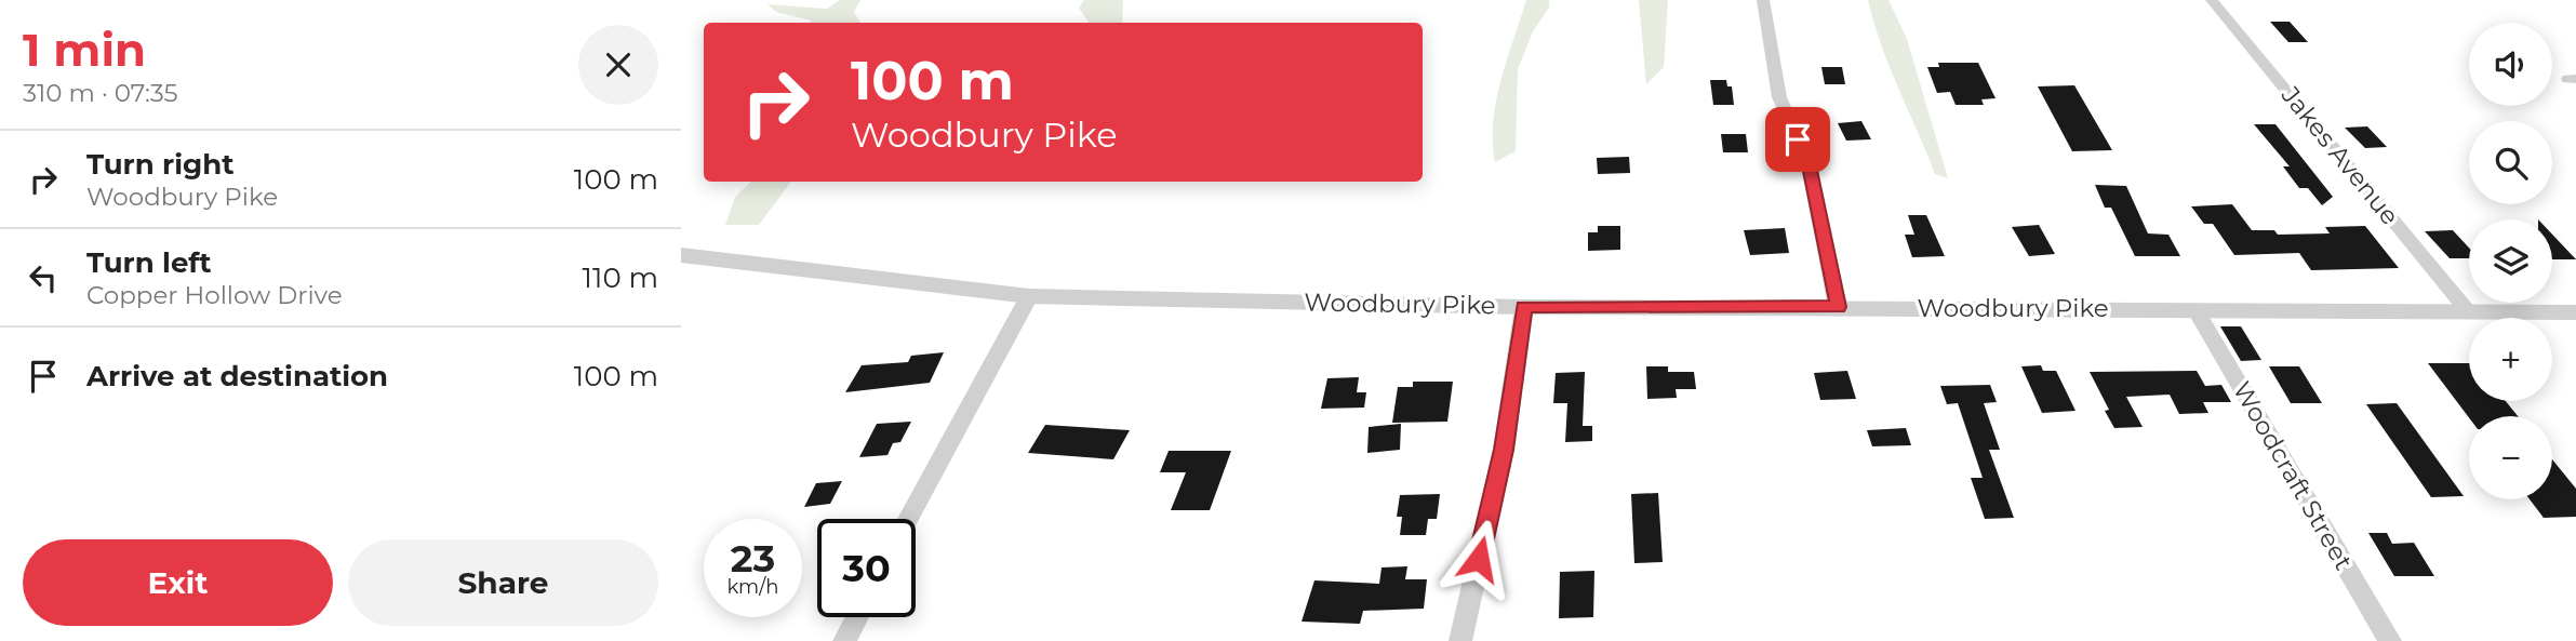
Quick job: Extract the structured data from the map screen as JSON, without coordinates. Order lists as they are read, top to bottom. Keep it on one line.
{"streets":{"street":["Jakes Avenue","Woodbury Pike","Woodcraft Street"]},"crossings":[["Jakes Avenue","Woodbury Pike"],["Woodbury Pike","Woodcraft Street"]],"page":{"heading":["1 min","310 m · 07:35"],"map_buttons":["+","−"],"turn":["100 m","Woodbury Pike"],"list":[{"name":"Turn right","note":"Woodbury Pike","value":"100 m"},{"name":"Turn left","note":"Copper Hollow Drive","value":"110 m"},{"name":"Arrive at destination","value":"100 m"}],"speed":"23 km/h","limit":"30","buttons":["Exit","Share"]}}
